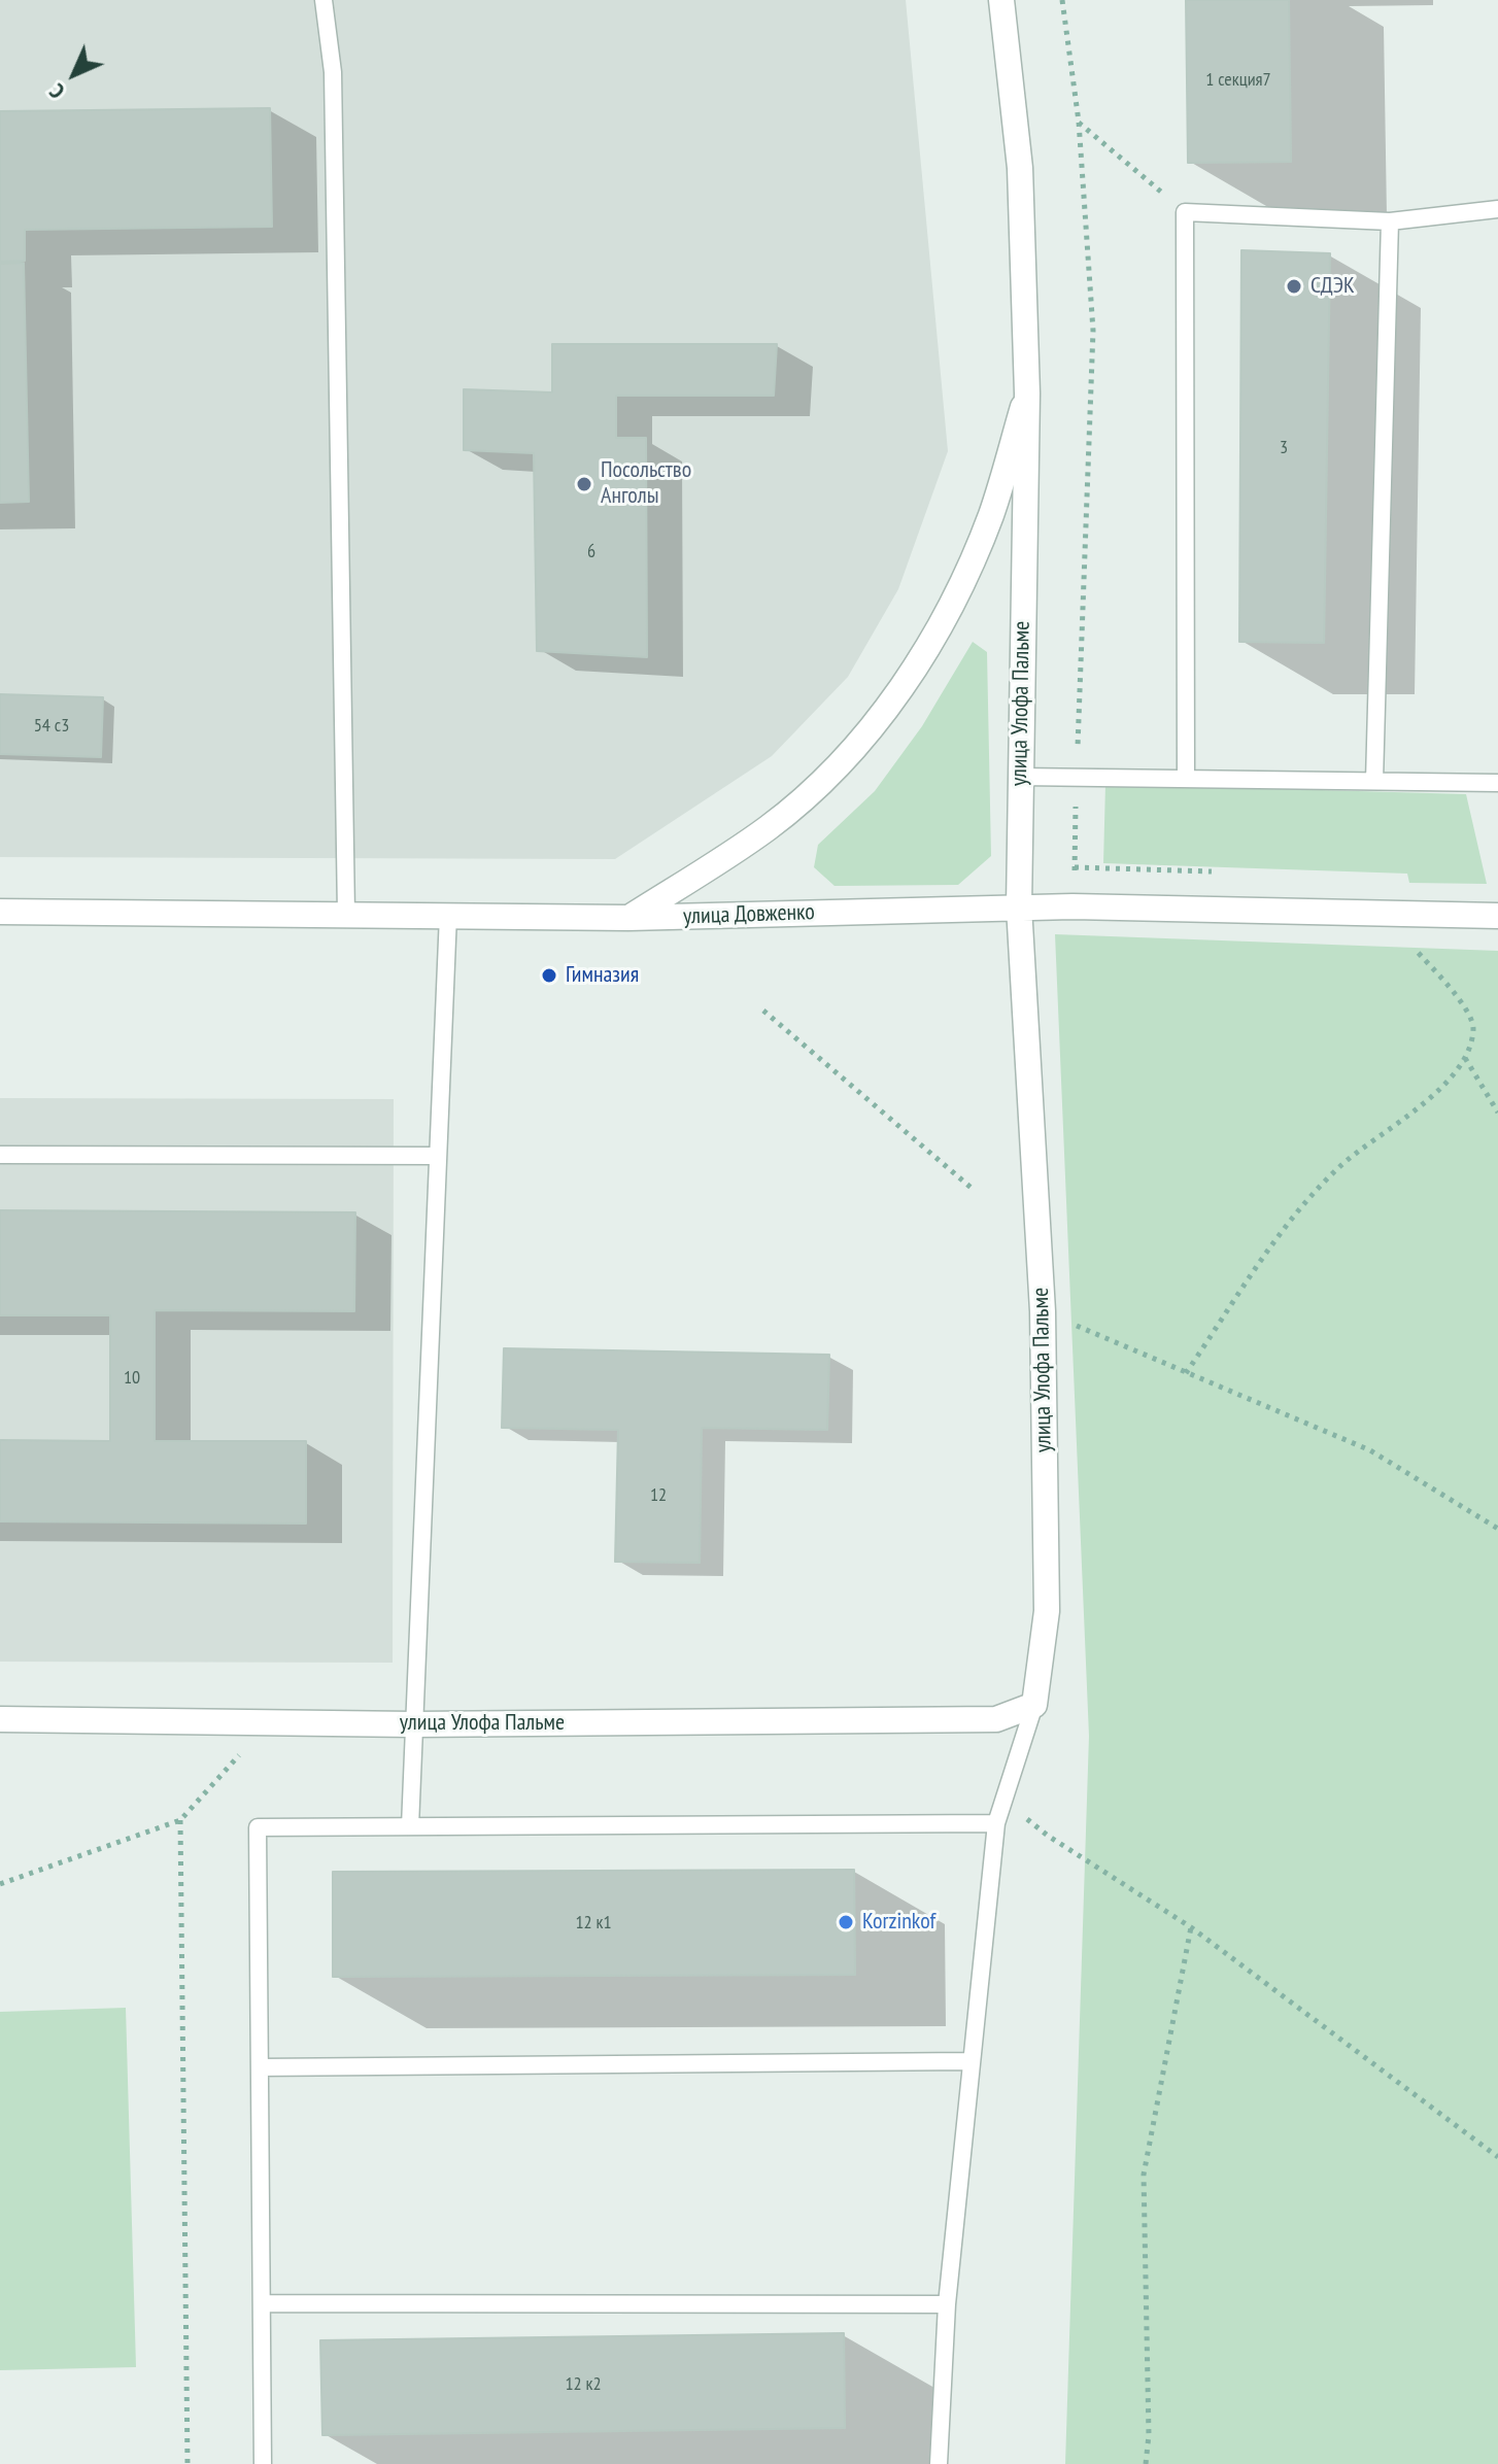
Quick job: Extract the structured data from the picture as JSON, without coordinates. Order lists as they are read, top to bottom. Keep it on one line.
{"streets":{"street":["улица Улофа Пальме","улица Довженко"]},"crossings":[["улица Улофа Пальме","улица Довженко"]],"places":["СДЭК","Посольство Анголы","Гимназия","Korzinkof"],"house_numbers":["1 секция7","3","6","54 с3","10","12","12 к1","12 к2"],"north":"bottom left"}
